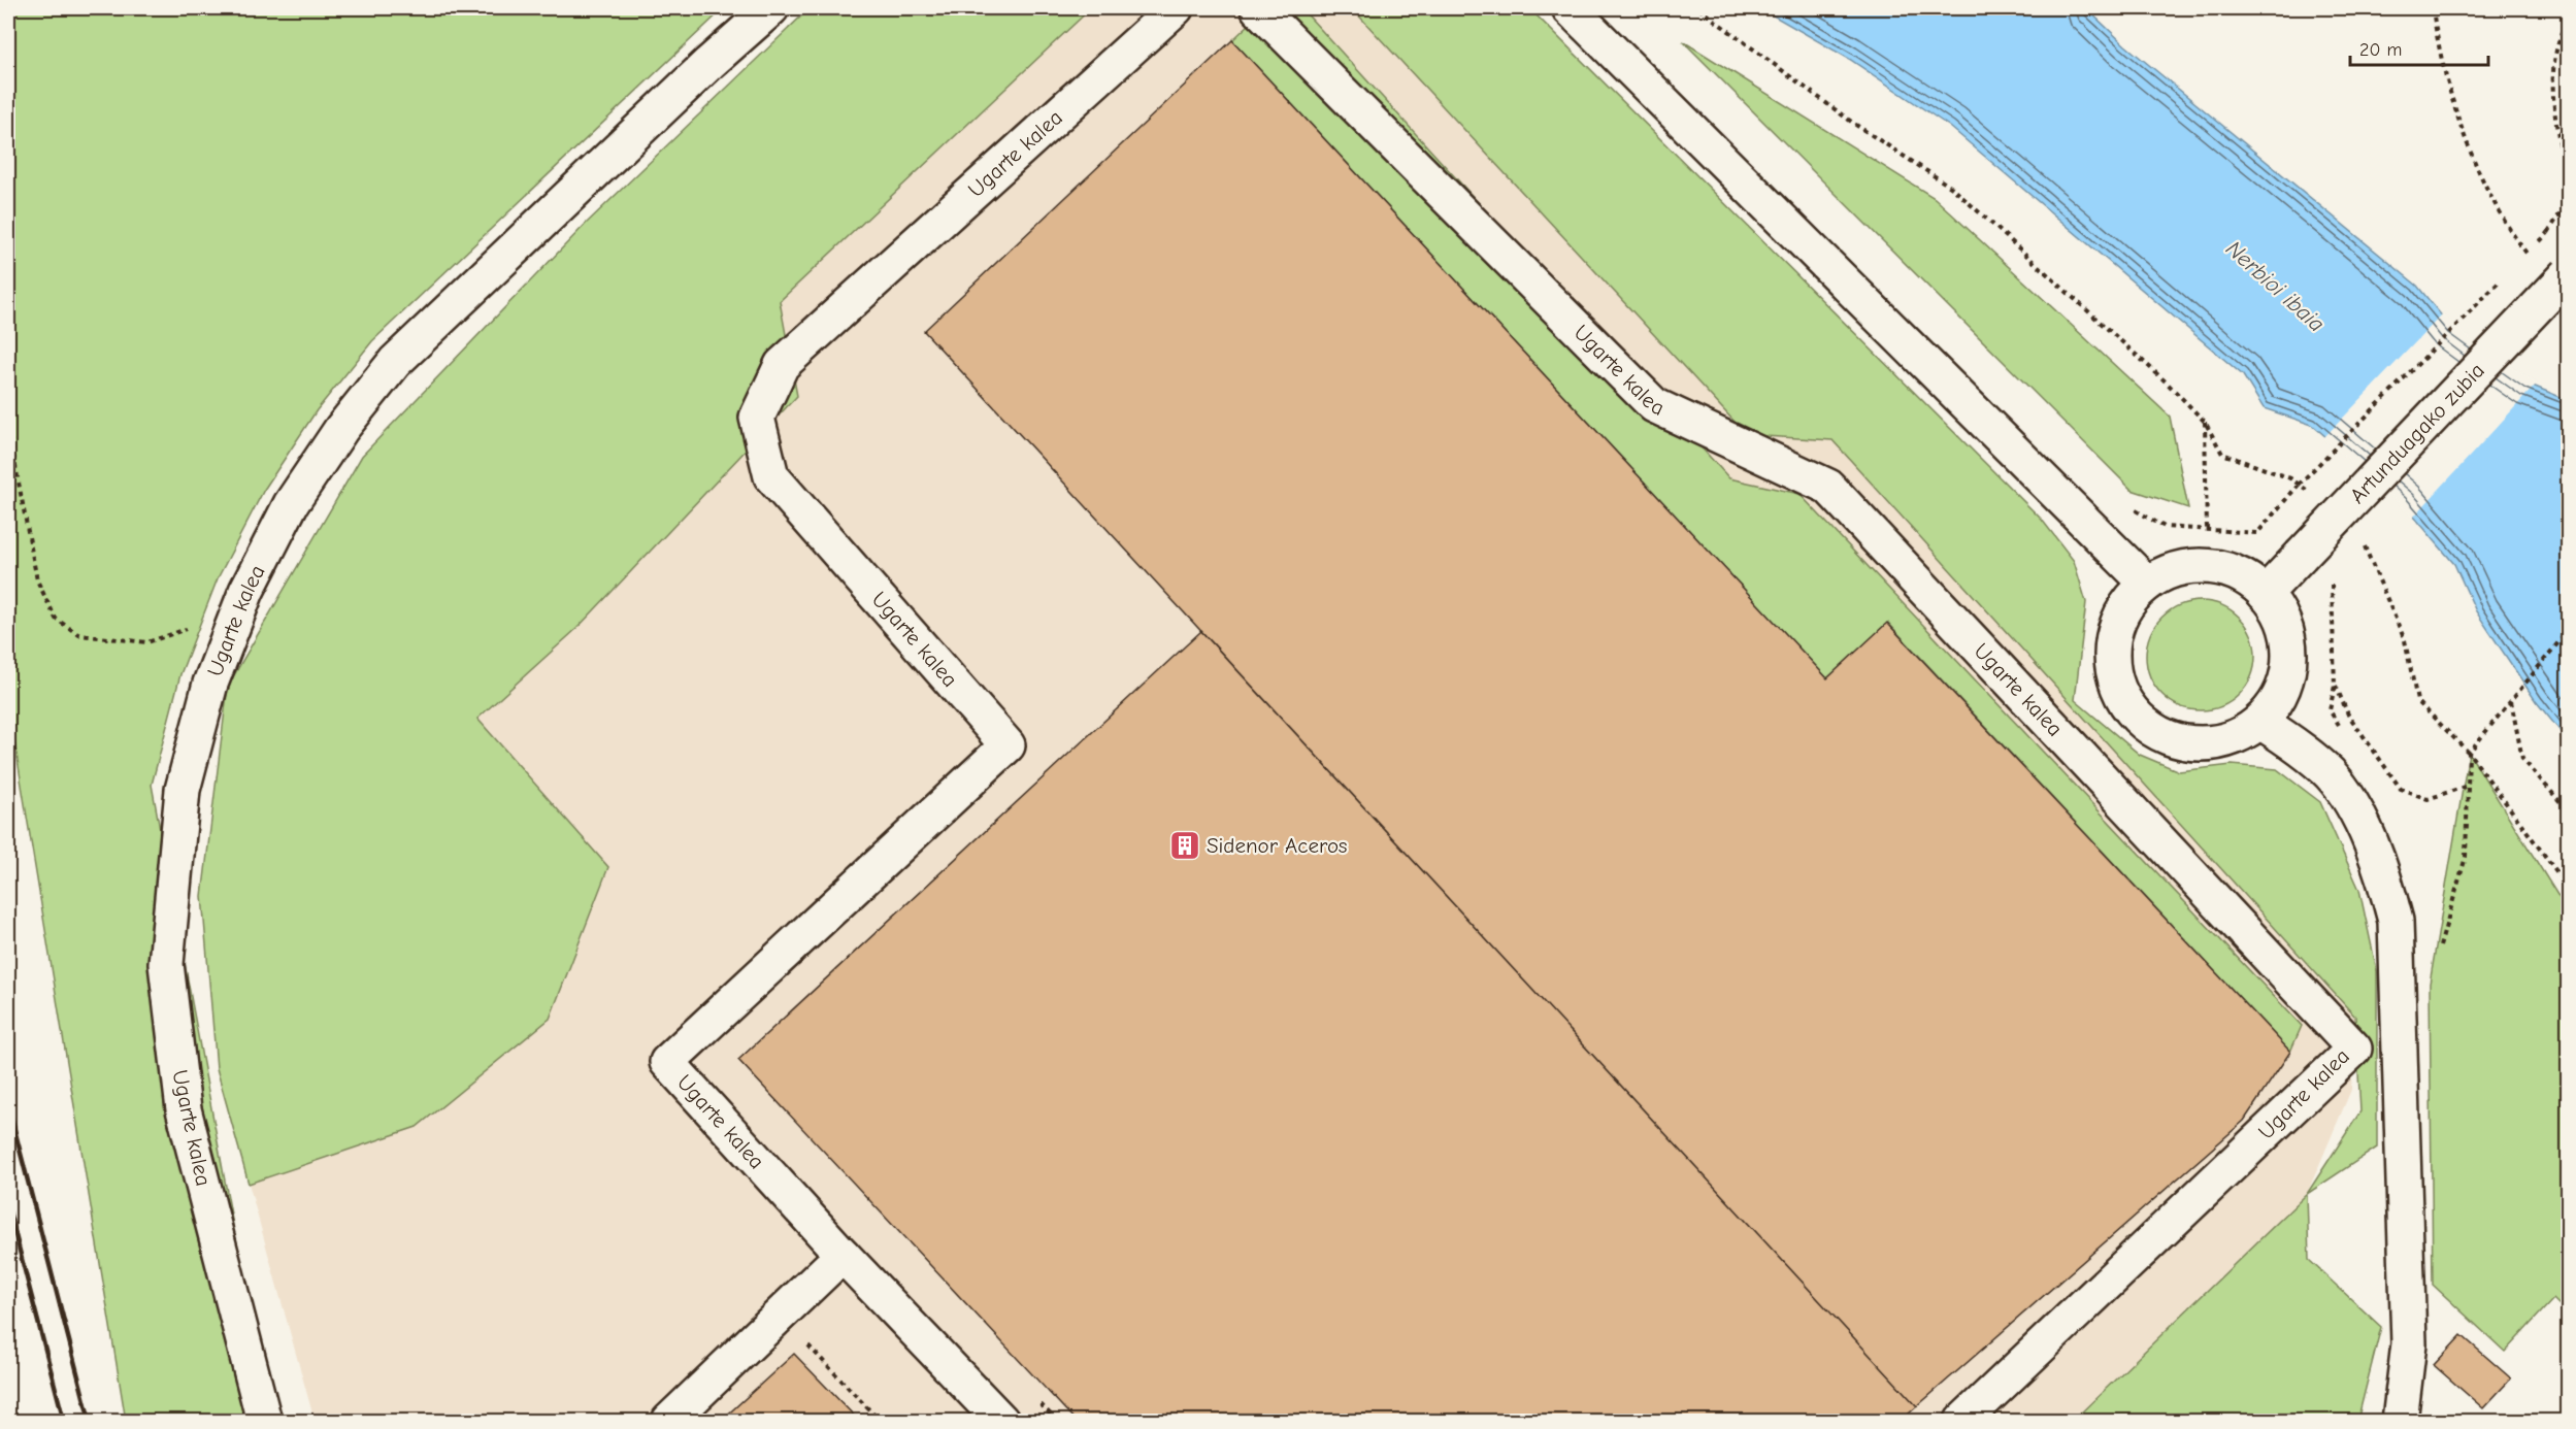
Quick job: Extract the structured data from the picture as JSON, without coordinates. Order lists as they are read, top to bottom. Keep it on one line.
{"streets":{"street":["Ugarte kalea","Artunduagako zubia"]},"water":["Nerbioi ibaia"],"places":{"building":["Sidenor Aceros"]},"scale_bar":"20 m"}
